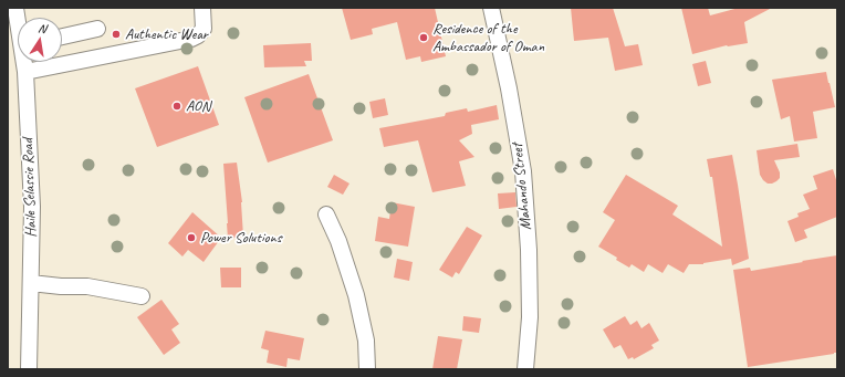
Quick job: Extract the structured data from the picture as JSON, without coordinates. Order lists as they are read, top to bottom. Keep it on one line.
{"streets":{"street":["Mahando Street","Haile Selassie Road"]},"places":["Authentic Wear","Residence of the Ambassador of Oman","AON","Power Solutions"],"north":"top"}
